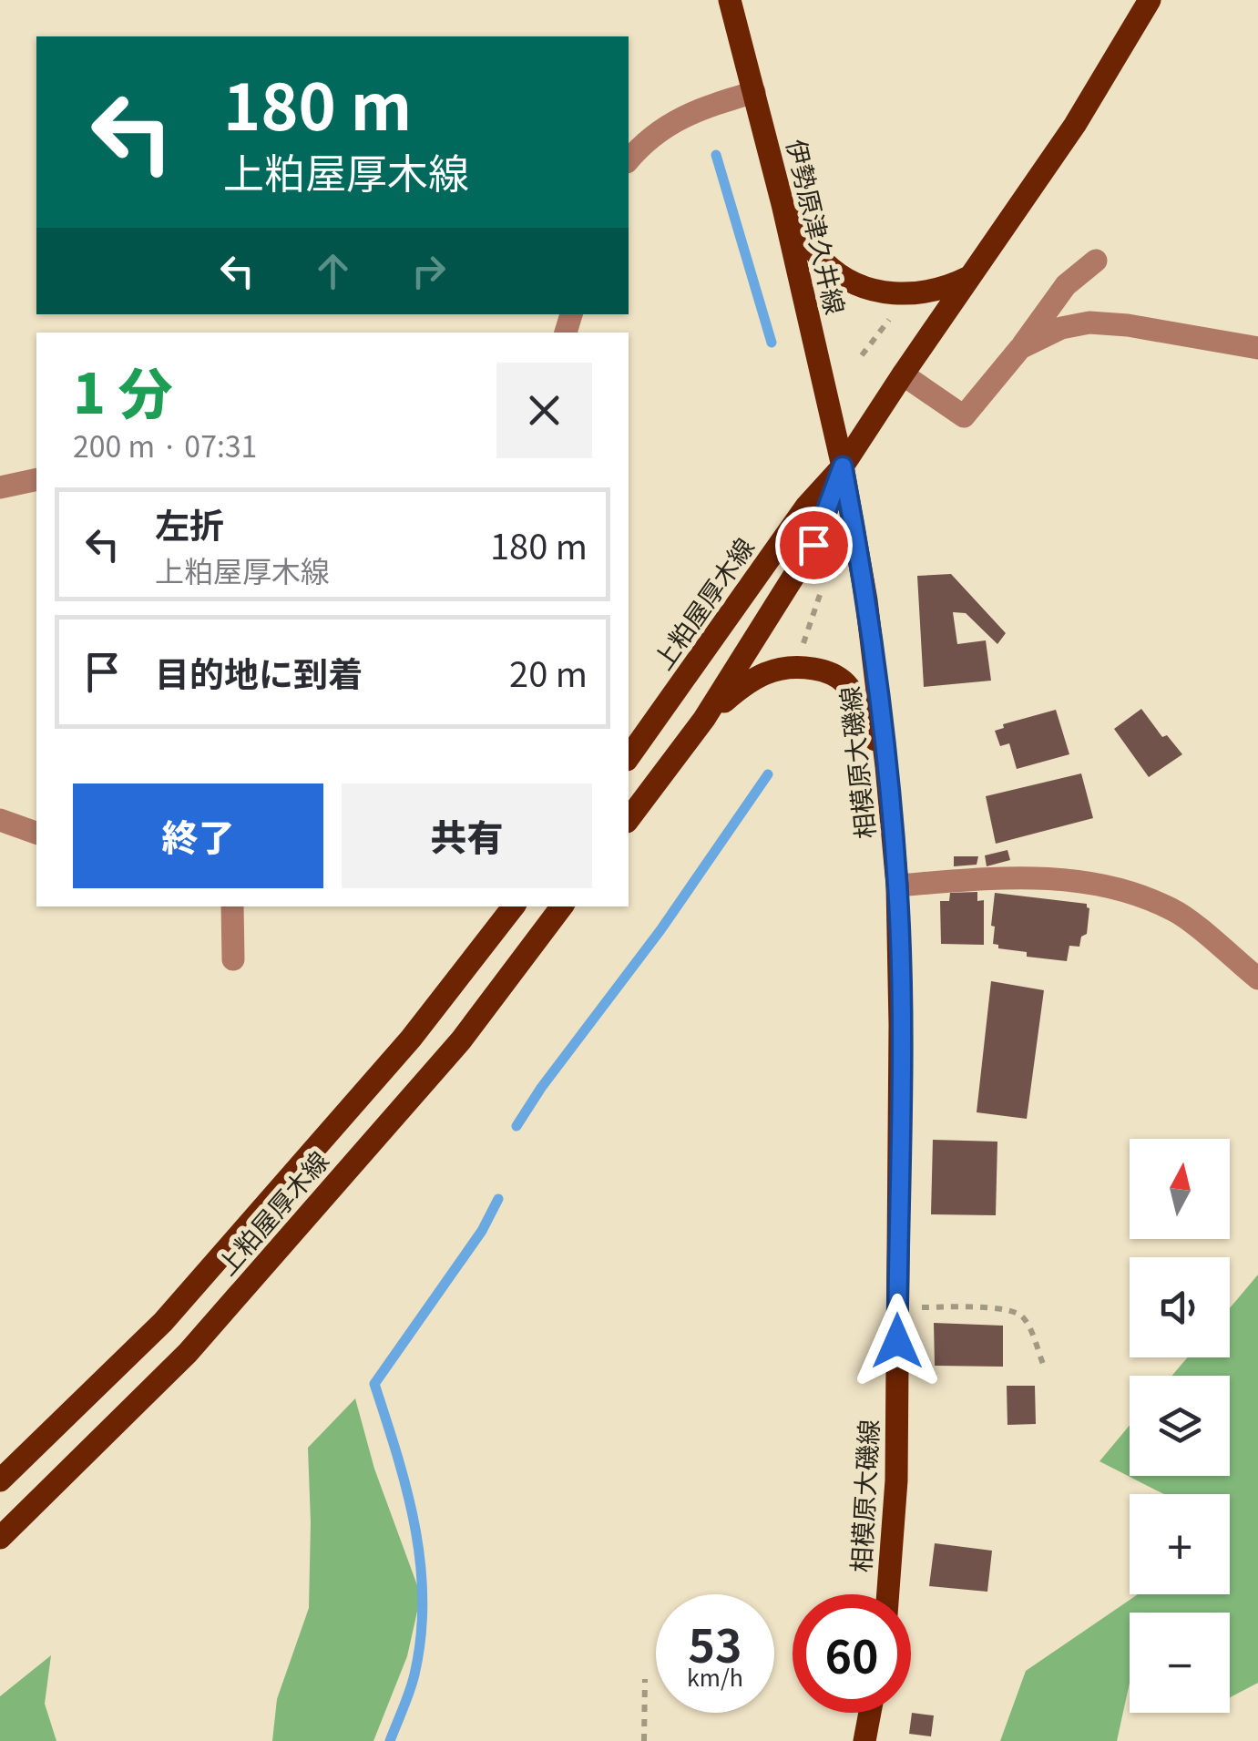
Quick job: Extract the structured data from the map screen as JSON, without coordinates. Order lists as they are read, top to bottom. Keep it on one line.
{"streets":{"main road":["伊勢原津久井線","上粕屋厚木線","相模原大磯線"]},"crossings":[["伊勢原津久井線","上粕屋厚木線"],["伊勢原津久井線","相模原大磯線"],["上粕屋厚木線","相模原大磯線"]],"north":"top","page":{"turn":["180 m","上粕屋厚木線"],"heading":["1 分","200 m · 07:31"],"list":[{"name":"左折","note":"上粕屋厚木線","value":"180 m"},{"name":"目的地に到着","value":"20 m"}],"buttons":["終了","共有"],"map_buttons":["+","−"],"speed":"53 km/h","limit":"60"}}
